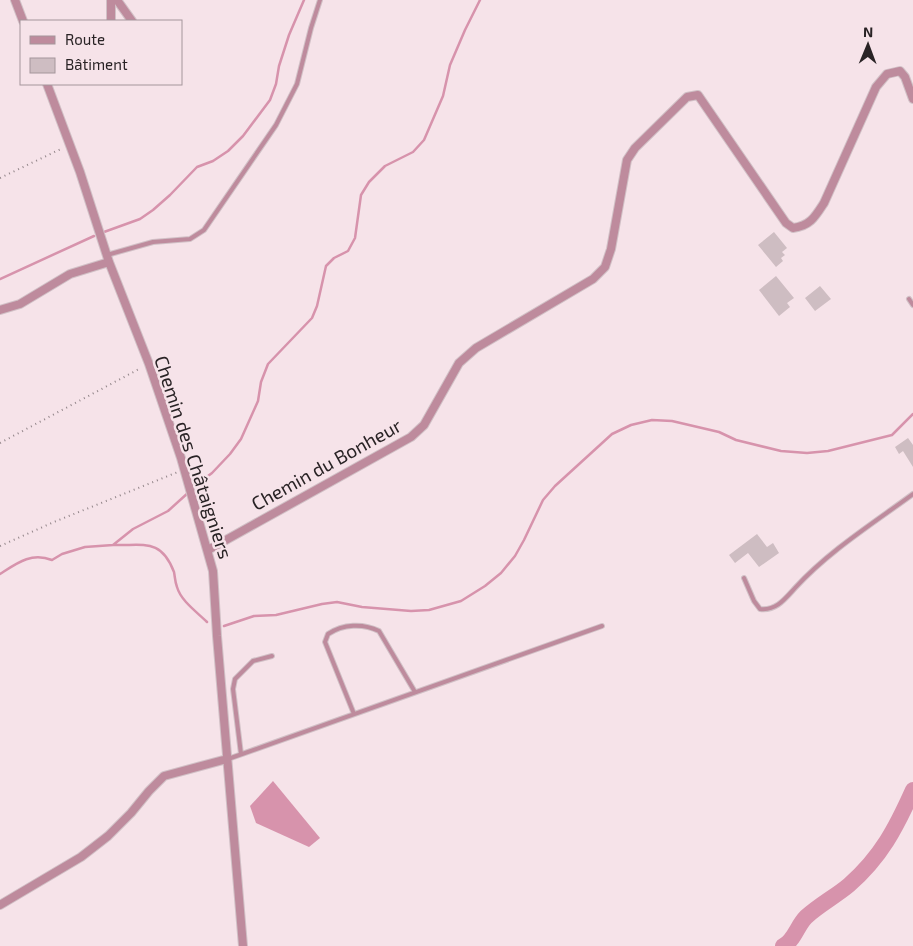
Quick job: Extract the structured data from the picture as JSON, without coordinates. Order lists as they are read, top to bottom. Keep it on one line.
{"streets":{"street":["Chemin des Châtaigniers","Chemin du Bonheur"]},"crossings":[["Chemin des Châtaigniers","Chemin du Bonheur"]],"legend":["Route","Bâtiment"],"north":"top"}
